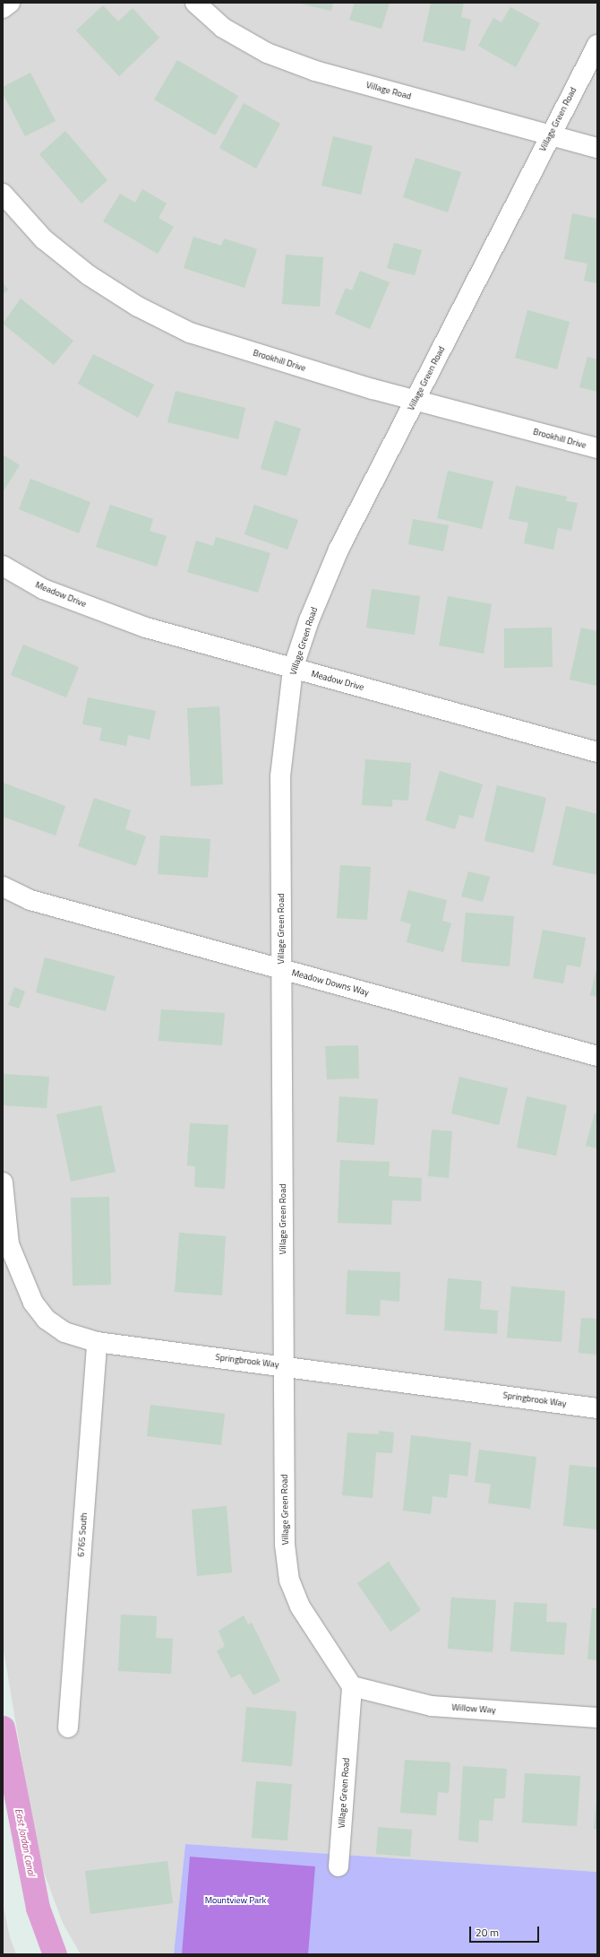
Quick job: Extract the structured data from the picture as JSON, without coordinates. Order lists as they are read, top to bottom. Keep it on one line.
{"streets":{"street":["Village Road","Village Green Road","Brookhill Drive","Meadow Drive","Meadow Downs Way","Springbrook Way","6765 South","Willow Way"]},"crossings":[["Village Road","Village Green Road"],["Village Green Road","Brookhill Drive"],["Village Green Road","Meadow Drive"],["Village Green Road","Meadow Downs Way"],["Village Green Road","Springbrook Way"],["Village Green Road","Willow Way"],["Springbrook Way","6765 South"]],"water":["East Jordan Canal"],"parks":["Mountview Park"],"scale_bar":"20 m"}
